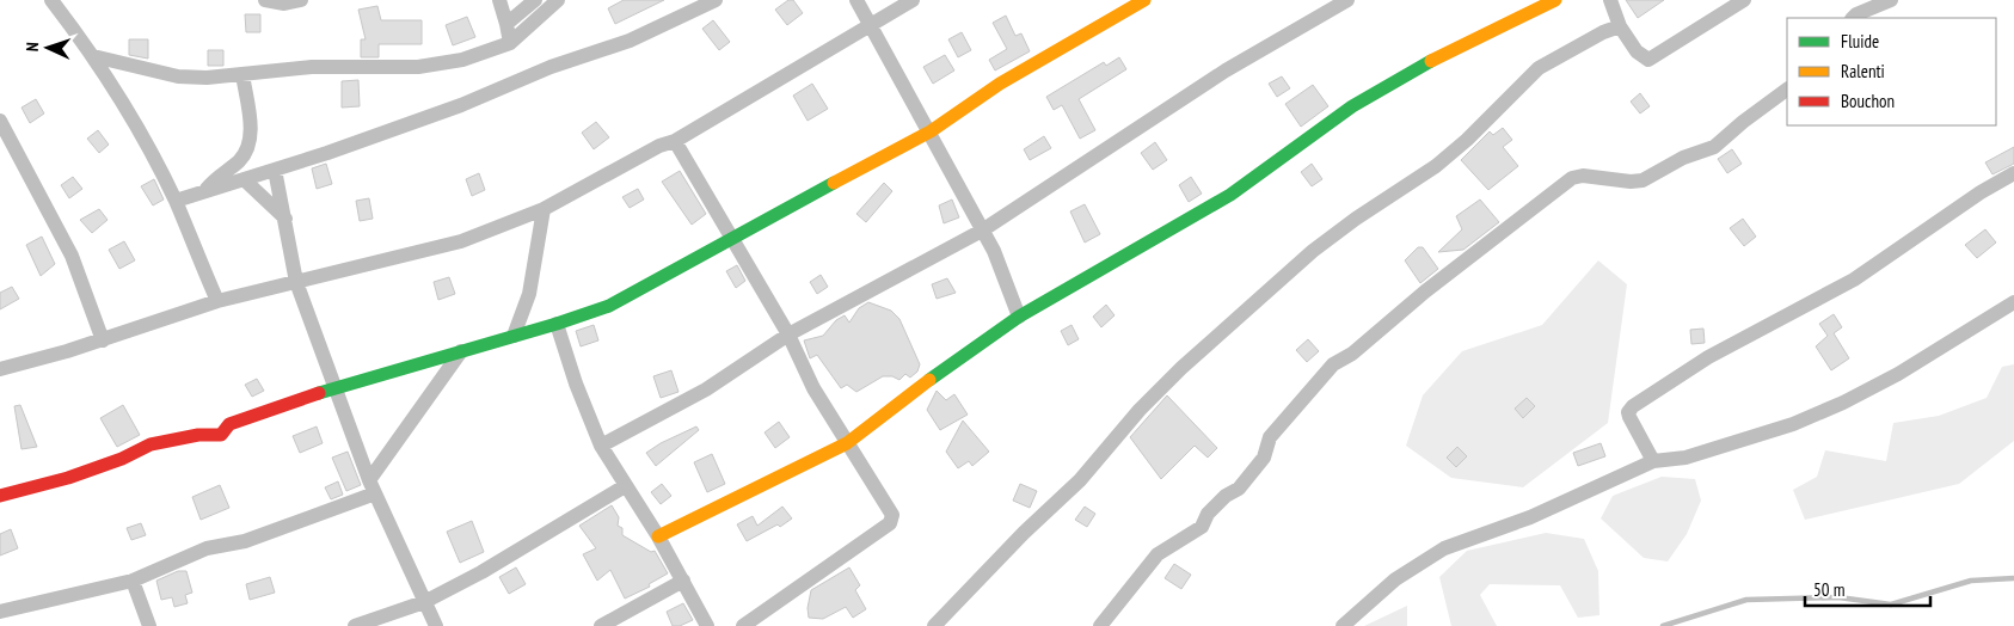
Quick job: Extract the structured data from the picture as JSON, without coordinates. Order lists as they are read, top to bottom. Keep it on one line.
{"legend":["Fluide","Ralenti","Bouchon"],"scale_bar":"50 m","north":"left"}
